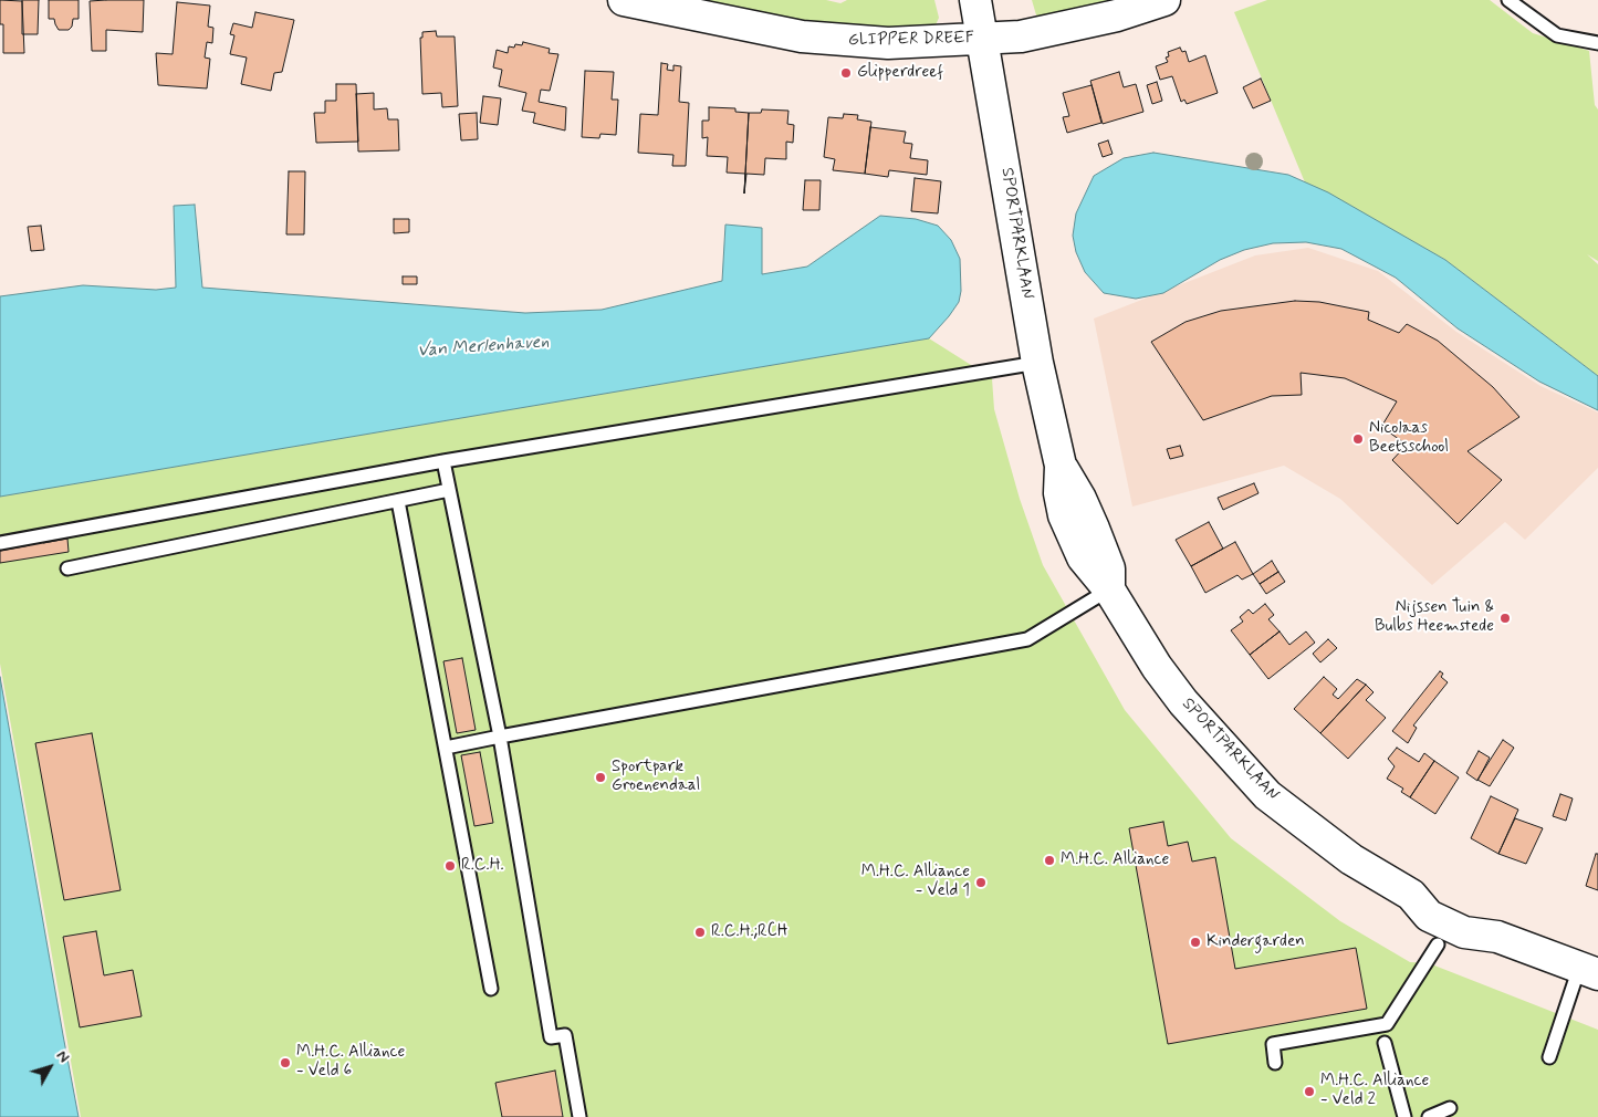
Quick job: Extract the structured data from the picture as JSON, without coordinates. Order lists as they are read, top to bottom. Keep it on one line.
{"streets":{"street":["GLIPPER DREEF","SPORTPARKLAAN"]},"crossings":[["GLIPPER DREEF","SPORTPARKLAAN"]],"water":["Van Merlenhaven"],"places":["Glipperdreef","Nicolaas Beetsschool","Nijssen Tuin & Bulbs Heemstede","Sportpark Groenendaal","M.H.C. Alliance","R.C.H.","M.H.C. Alliance - Veld 1","R.C.H.;RCH","Kindergarden","M.H.C. Alliance - Veld 6","M.H.C. Alliance - Veld 2"],"north":"top right"}
